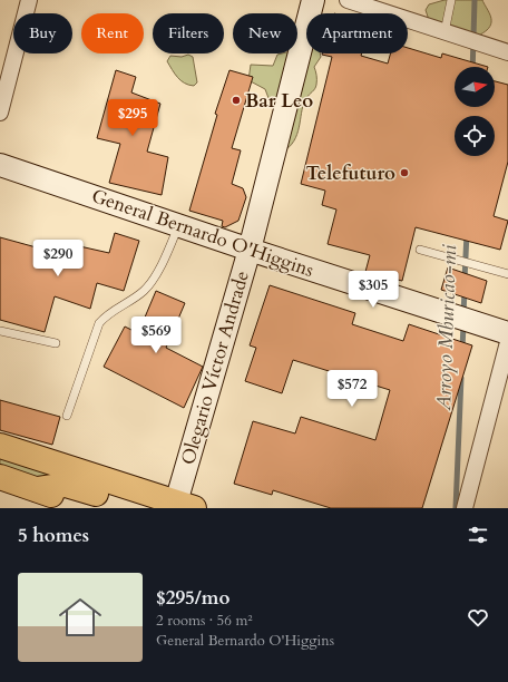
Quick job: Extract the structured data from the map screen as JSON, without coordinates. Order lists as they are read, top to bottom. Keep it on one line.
{"streets":{"street":["General Bernardo O'Higgins","Olegario Víctor Andrade"]},"crossings":[["General Bernardo O'Higgins","Olegario Víctor Andrade"]],"water":["Arroyo Mburicao-mi"],"places":["Bar Leo","Telefuturo"],"north":"right","page":{"chip":["Buy","Rent","Filters","New","Apartment"],"price":["$295","$290","$305","$569","$572"],"heading":"5 homes","list":[{"name":"$295/mo","note":"2 rooms · 56 m² · General Bernardo O'Higgins"}]}}
